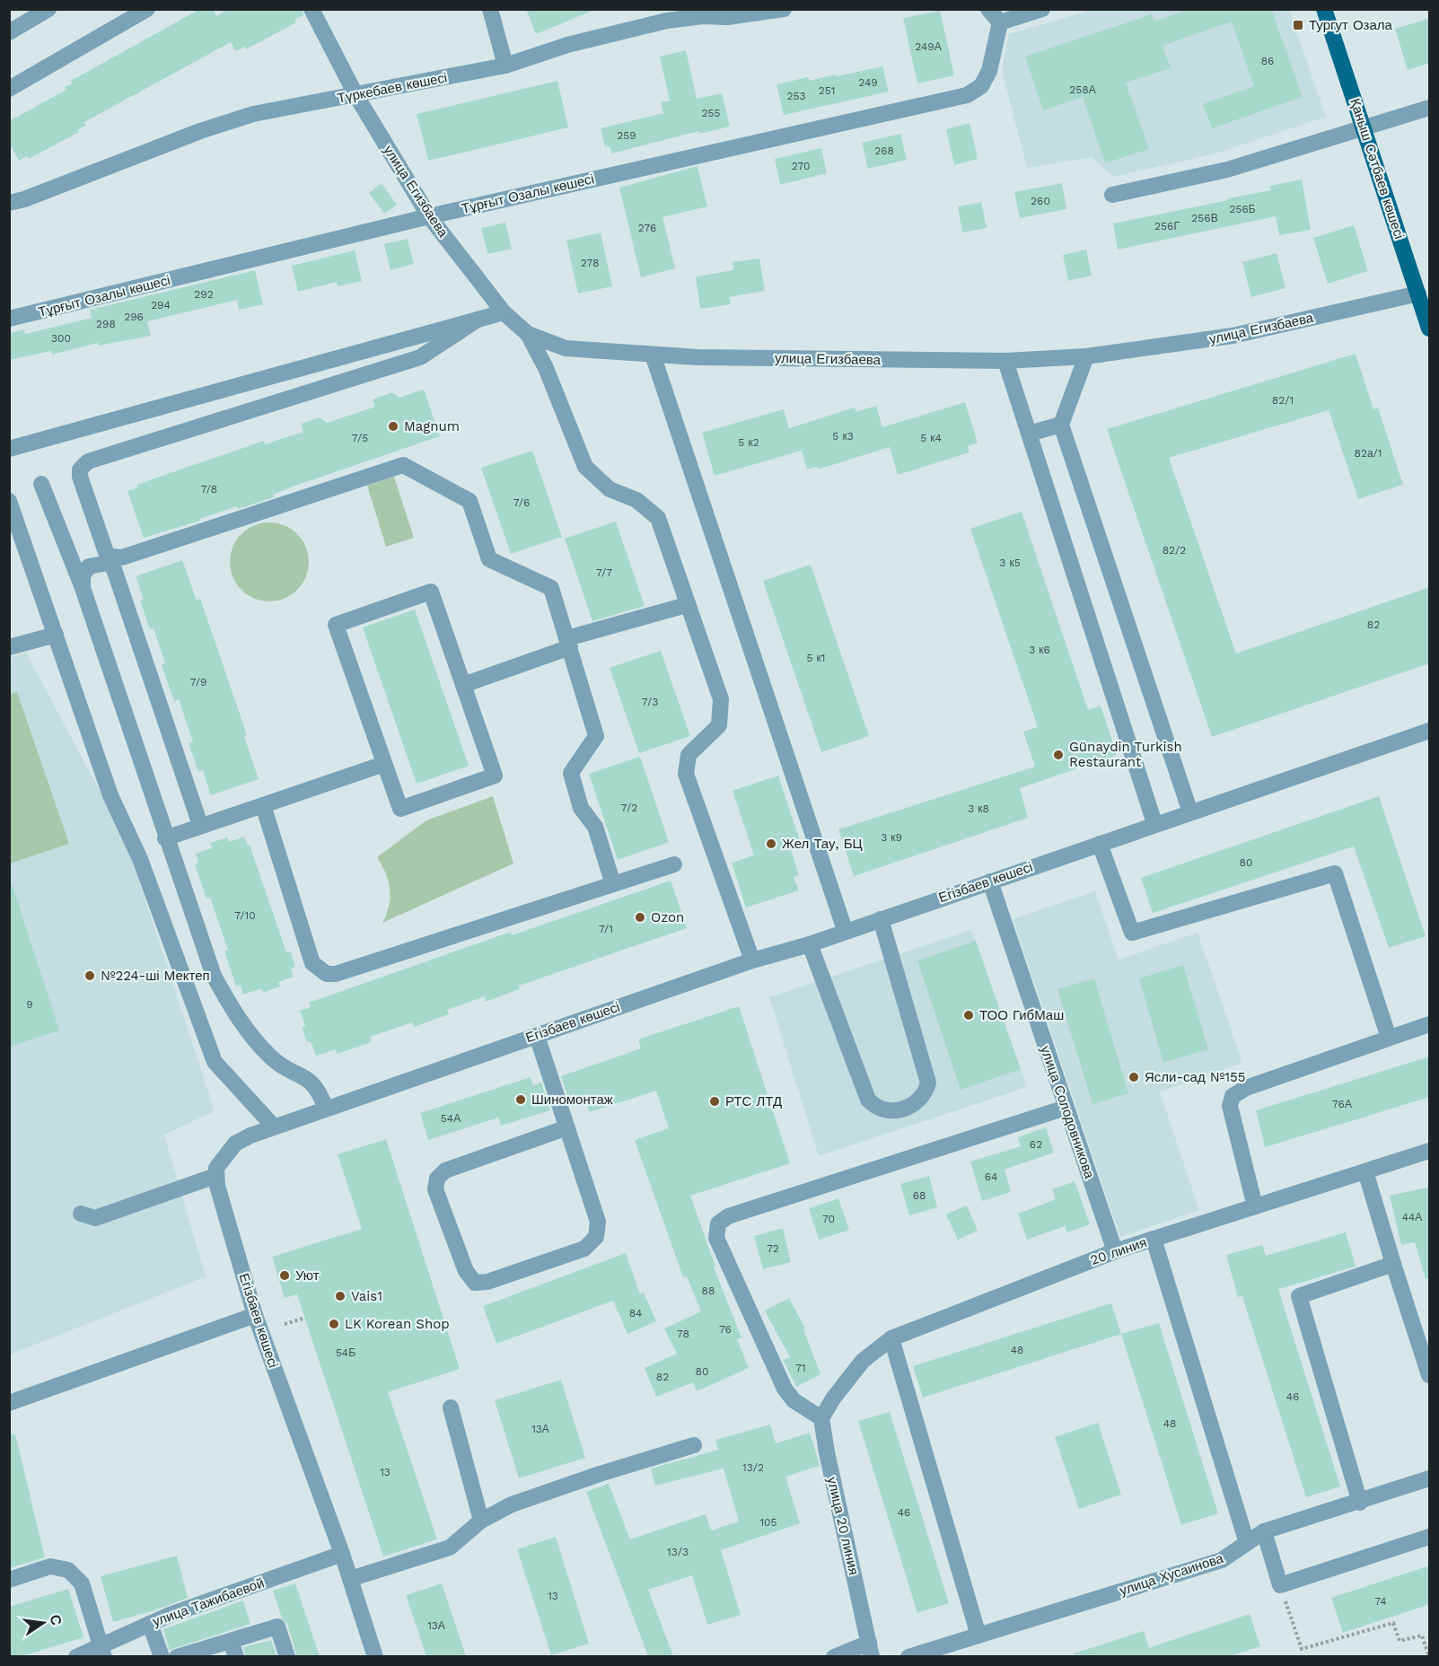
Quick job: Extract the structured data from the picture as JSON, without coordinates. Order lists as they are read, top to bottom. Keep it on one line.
{"streets":{"main road":["Қаныш Сәтбаев көшесі"],"street":["Түркебаев көшесі","улица Егизбаева","Тұрғыт Озалы көшесі","Егізбаев көшесі","улица Солодовникова","20 линия","улица 20 линия","улица Хусаинова","улица Тажибаевой"]},"crossings":[["Түркебаев көшесі","улица Егизбаева"],["Қаныш Сәтбаев көшесі","улица Егизбаева"],["улица Егизбаева","Тұрғыт Озалы көшесі"],["Егізбаев көшесі","улица Солодовникова"],["Егізбаев көшесі","улица Тажибаевой"],["улица Солодовникова","20 линия"],["20 линия","улица 20 линия"]],"places":{"transit":["Тургут Озала"],"other":["Magnum","Günaydin Turkish Restaurant","Жел Тау, БЦ","Ozon","№224-ші Мектеп","ТОО ГибМаш","Ясли-сад №155","Шиномонтаж","РТС ЛТД","Уют","Vais1","LK Korean Shop"]},"house_numbers":["249А","86","249","258А","251","253","255","259","268","270","260","256Б","256В","256Г","276","278","292","294","296","298","300","82/1","5 к3","7/5","5 к4","5 к2","82а/1","7/8","7/6","82/2","3 к5","7/7","82","3 к6","5 к1","7/9","7/3","7/2","3 к8","3 к9","80","7/10","7/1","9","76А","54А","62","64","68","44А","70","72","88","84","76","78","48","54Б","71","80","82","46","48","13А","13/2","13","46","105","13/3","13","74","13А"],"north":"right"}
